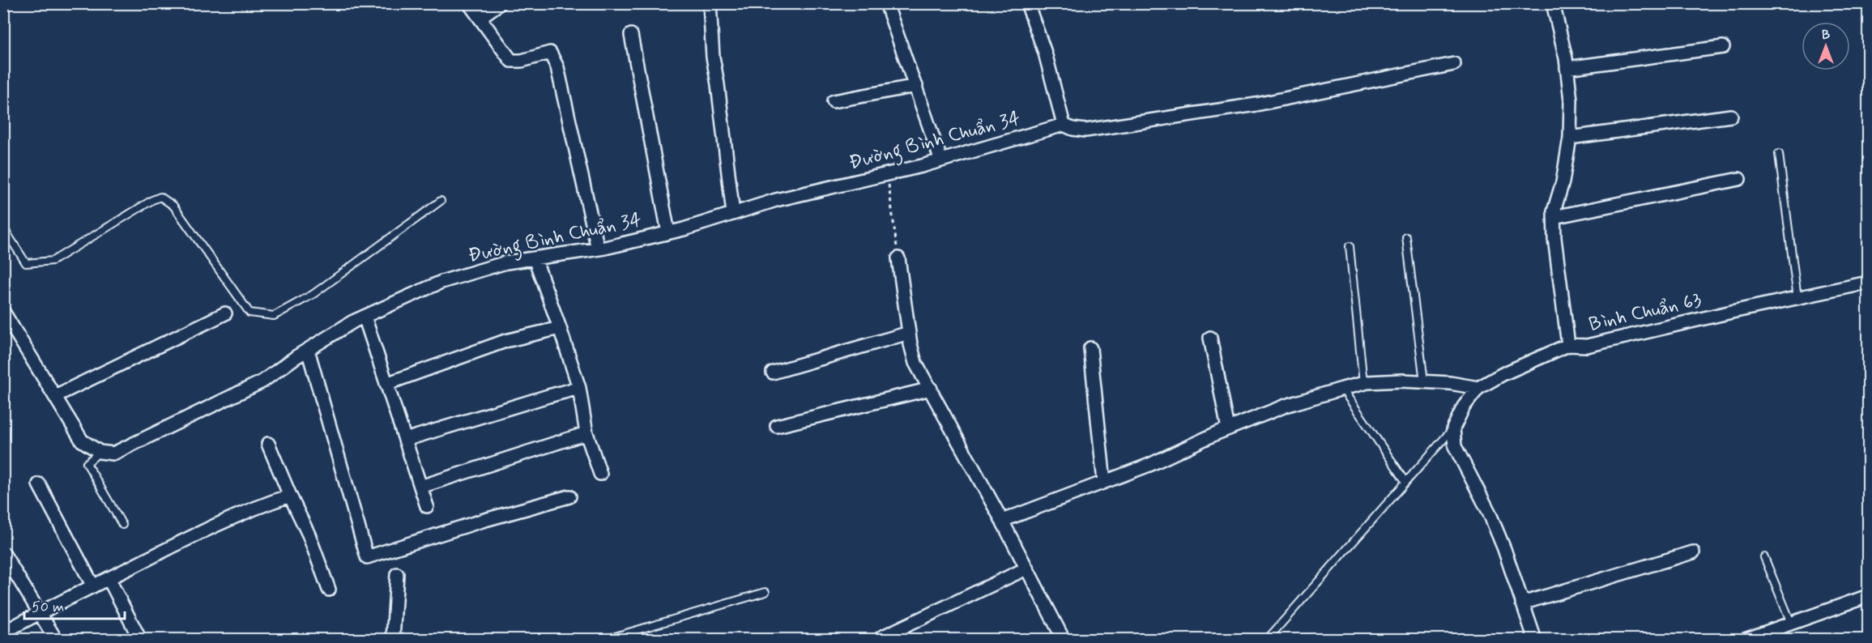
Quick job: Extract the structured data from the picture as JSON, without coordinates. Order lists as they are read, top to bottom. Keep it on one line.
{"streets":{"street":["Đường Bình Chuẩn 34","Bình Chuẩn 63"]},"scale_bar":"50 m","north":"top"}
